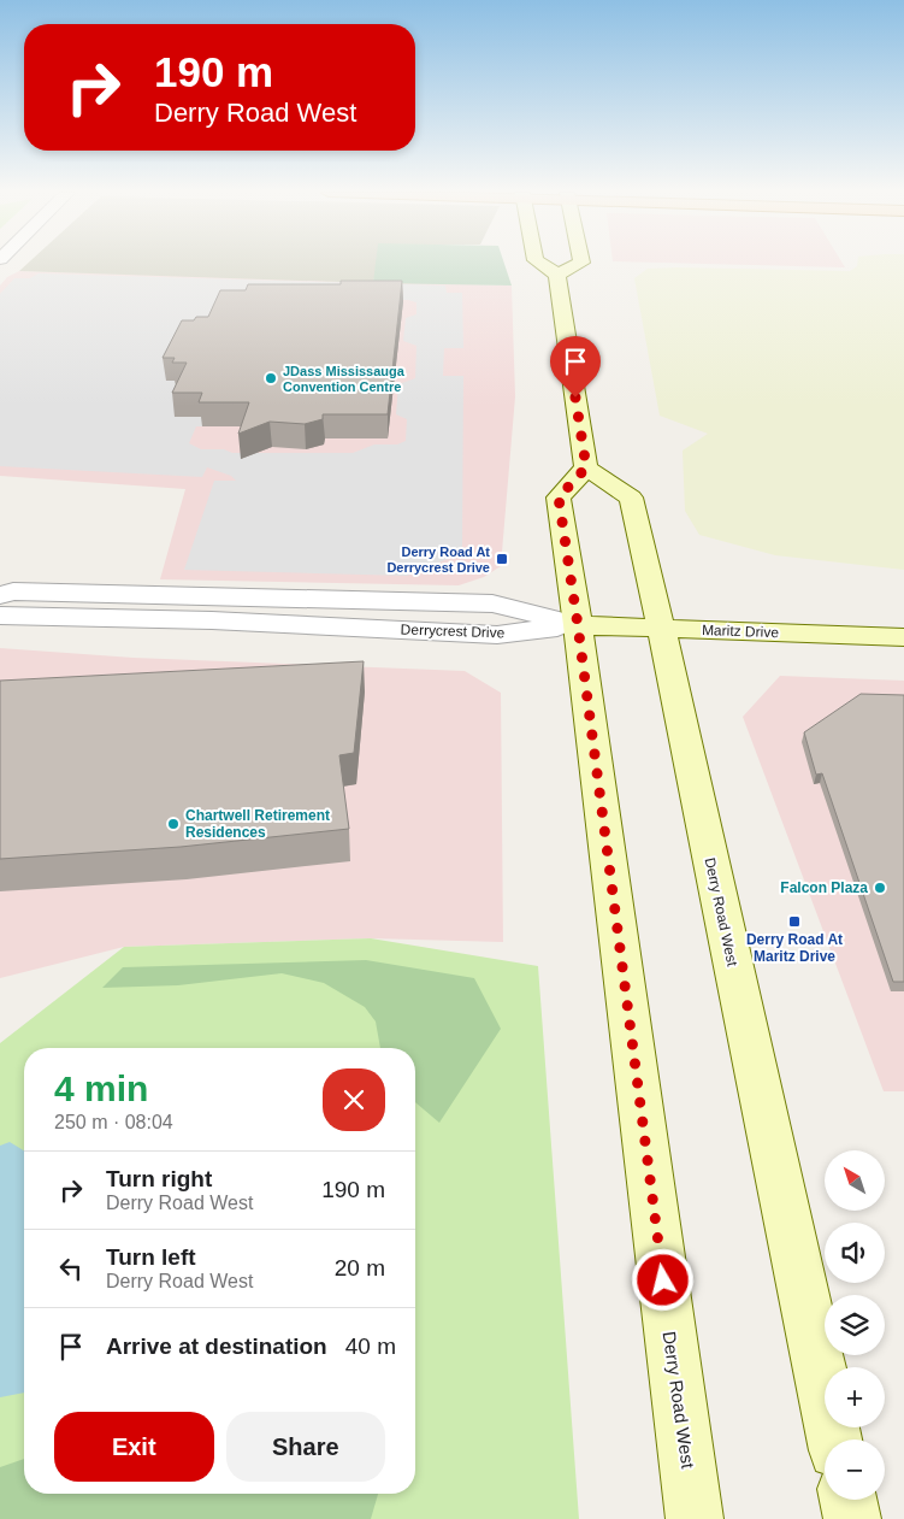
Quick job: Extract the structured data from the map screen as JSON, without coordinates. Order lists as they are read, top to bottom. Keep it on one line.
{"streets":{"main road":["Maritz Drive","Derry Road West"],"street":["Derrycrest Drive"]},"crossings":[["Derrycrest Drive","Maritz Drive"],["Derrycrest Drive","Derry Road West"],["Maritz Drive","Derry Road West"]],"places":{"other":["JDass Mississauga Convention Centre","Chartwell Retirement Residences","Falcon Plaza"],"transit":["Derry Road At Derrycrest Drive","Derry Road At Maritz Drive"]},"north":"top left","page":{"turn":["190 m","Derry Road West"],"heading":["4 min","250 m · 08:04"],"map_buttons":["+","−"],"list":[{"name":"Turn right","note":"Derry Road West","value":"190 m"},{"name":"Turn left","note":"Derry Road West","value":"20 m"},{"name":"Arrive at destination","value":"40 m"}],"buttons":["Exit","Share"]}}
